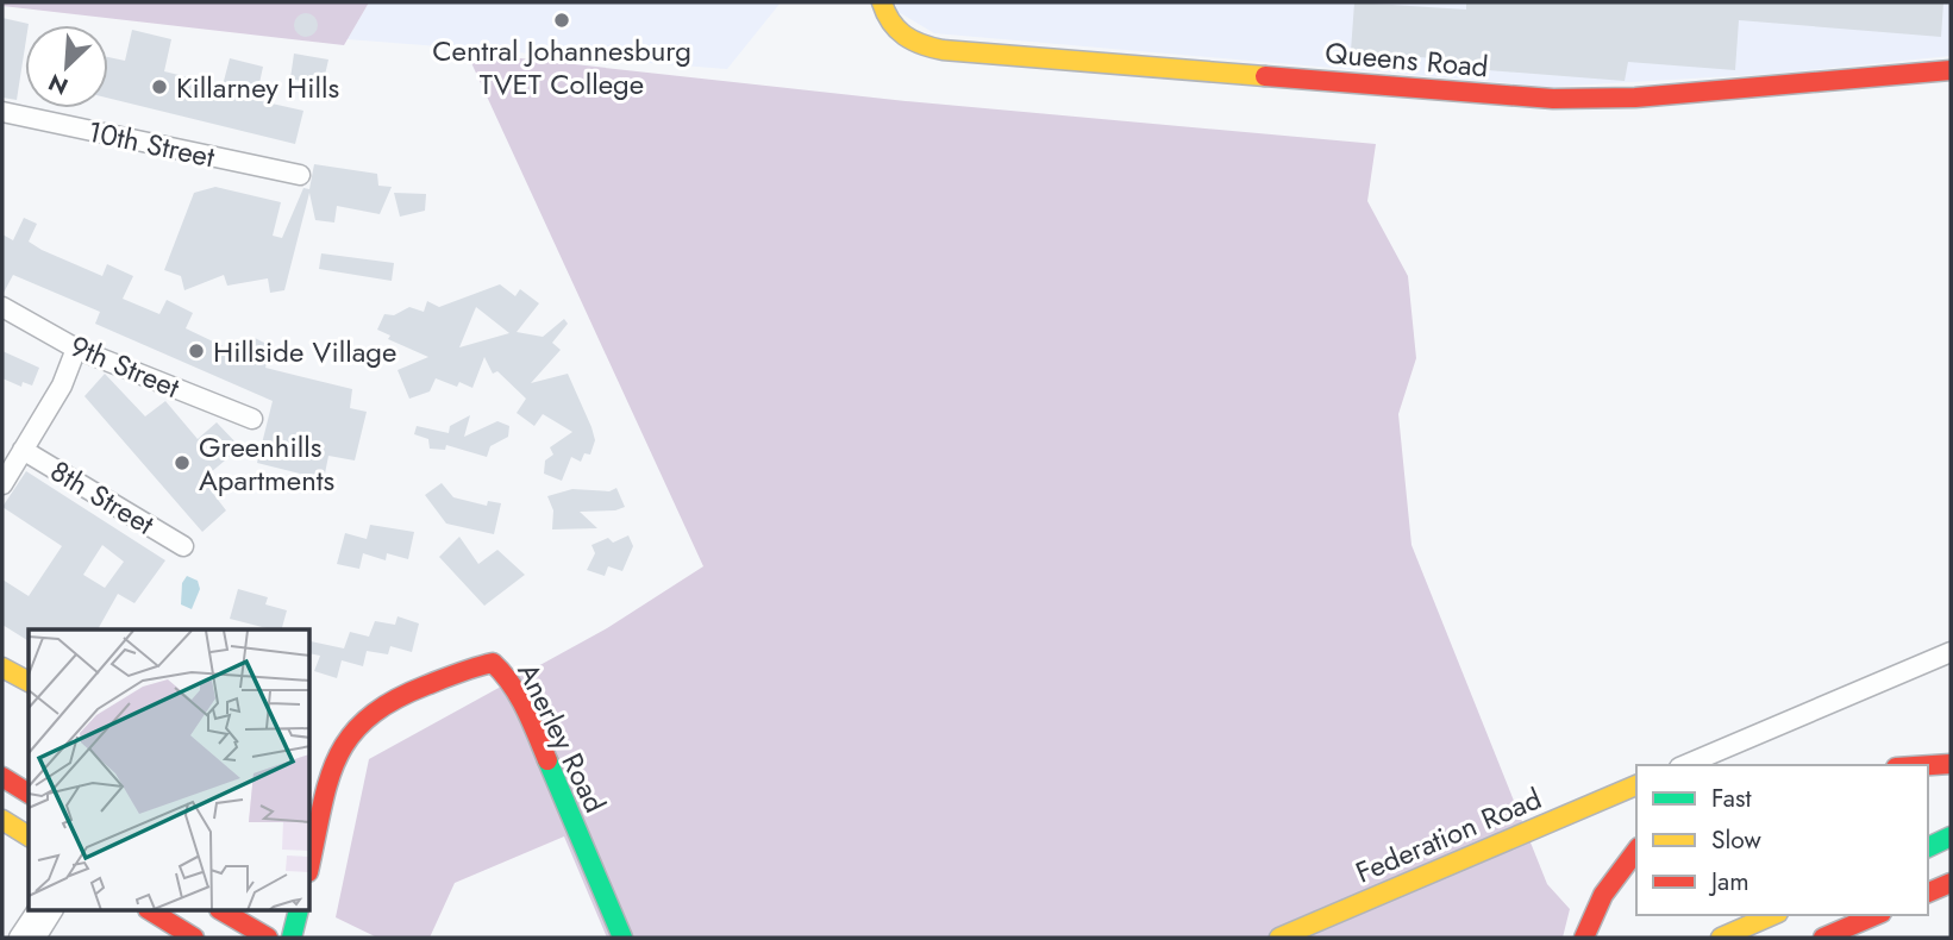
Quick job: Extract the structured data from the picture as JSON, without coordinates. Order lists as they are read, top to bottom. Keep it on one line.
{"streets":{"main road":["Queens Road","Anerley Road","Federation Road"],"street":["10th Street","9th Street","8th Street"]},"places":["Central Johannesburg TVET College","Killarney Hills","Hillside Village","Greenhills Apartments"],"legend":["Fast","Slow","Jam"],"north":"bottom left"}
